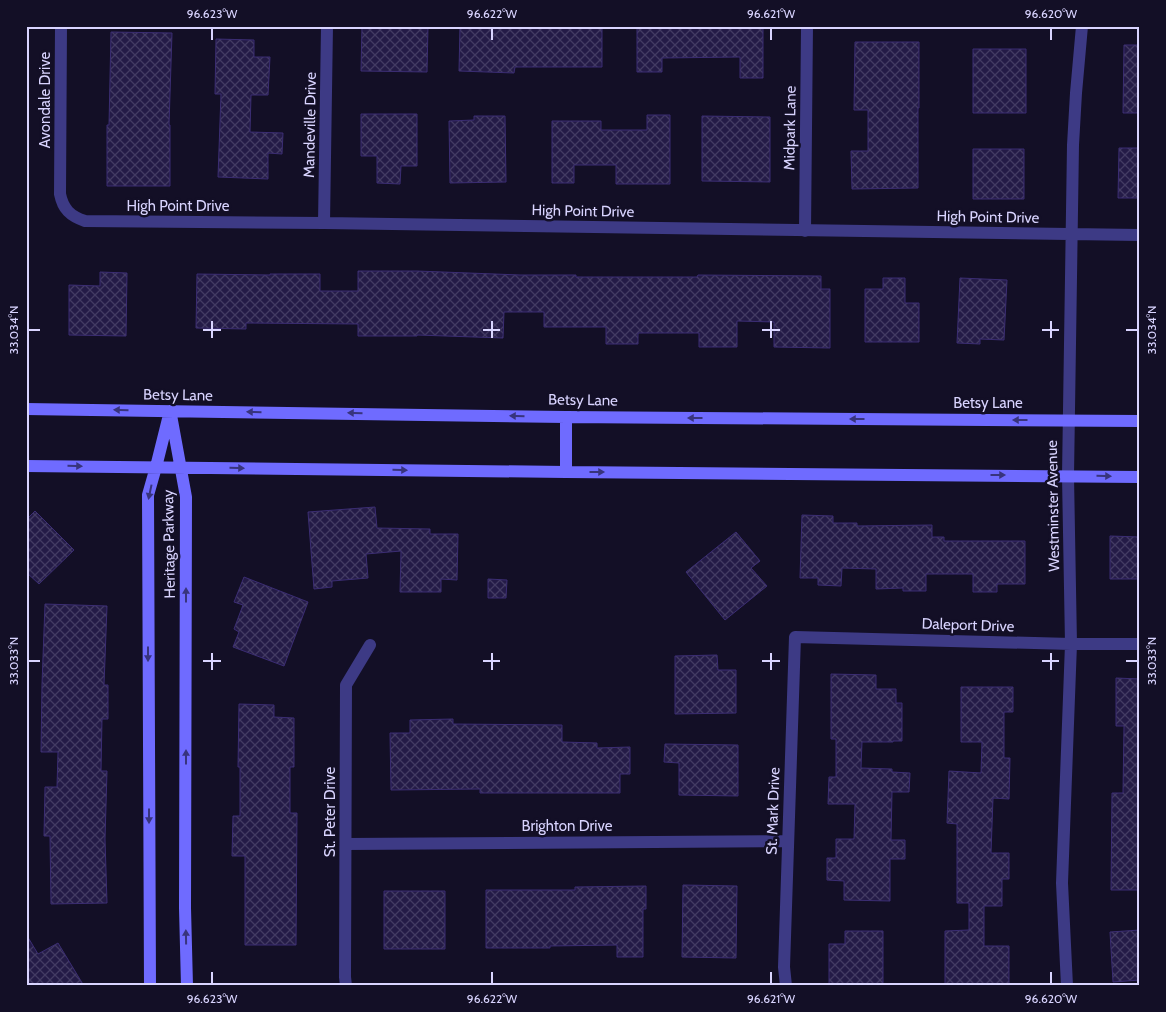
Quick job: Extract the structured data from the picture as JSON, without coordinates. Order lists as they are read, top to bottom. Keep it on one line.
{"streets":{"main road":["Betsy Lane","Heritage Parkway"],"street":["Avondale Drive","Mandeville Drive","Midpark Lane","High Point Drive","Westminster Avenue","Daleport Drive","St. Mark Drive","St. Peter Drive","Brighton Drive"]},"crossings":[["Avondale Drive","High Point Drive"],["Mandeville Drive","High Point Drive"],["Midpark Lane","High Point Drive"],["High Point Drive","Westminster Avenue"],["Betsy Lane","Westminster Avenue"],["Betsy Lane","Heritage Parkway"],["Westminster Avenue","Daleport Drive"],["Daleport Drive","St. Mark Drive"],["St. Mark Drive","Brighton Drive"],["St. Peter Drive","Brighton Drive"]],"coordinates":["96.623°W","96.622°W","96.621°W","96.620°W","33.034°N","33.033°N"]}
